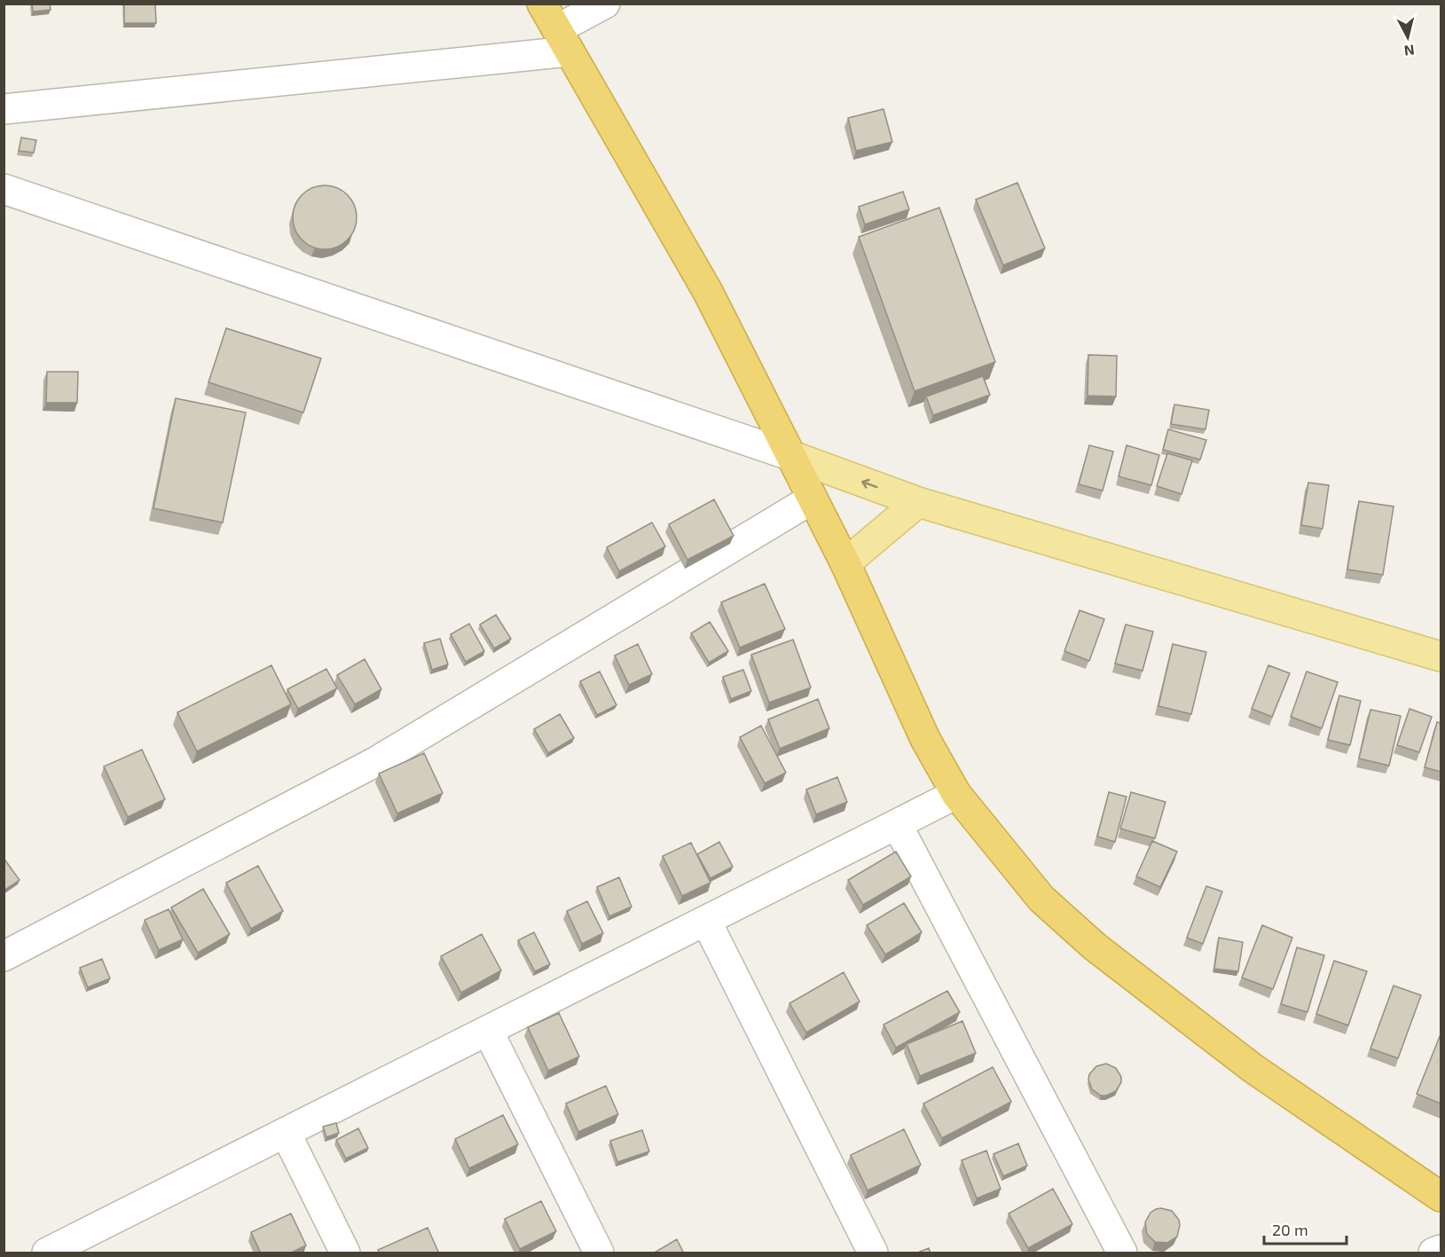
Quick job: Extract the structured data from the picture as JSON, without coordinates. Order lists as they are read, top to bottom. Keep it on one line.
{"scale_bar":"20 m","north":"bottom"}
